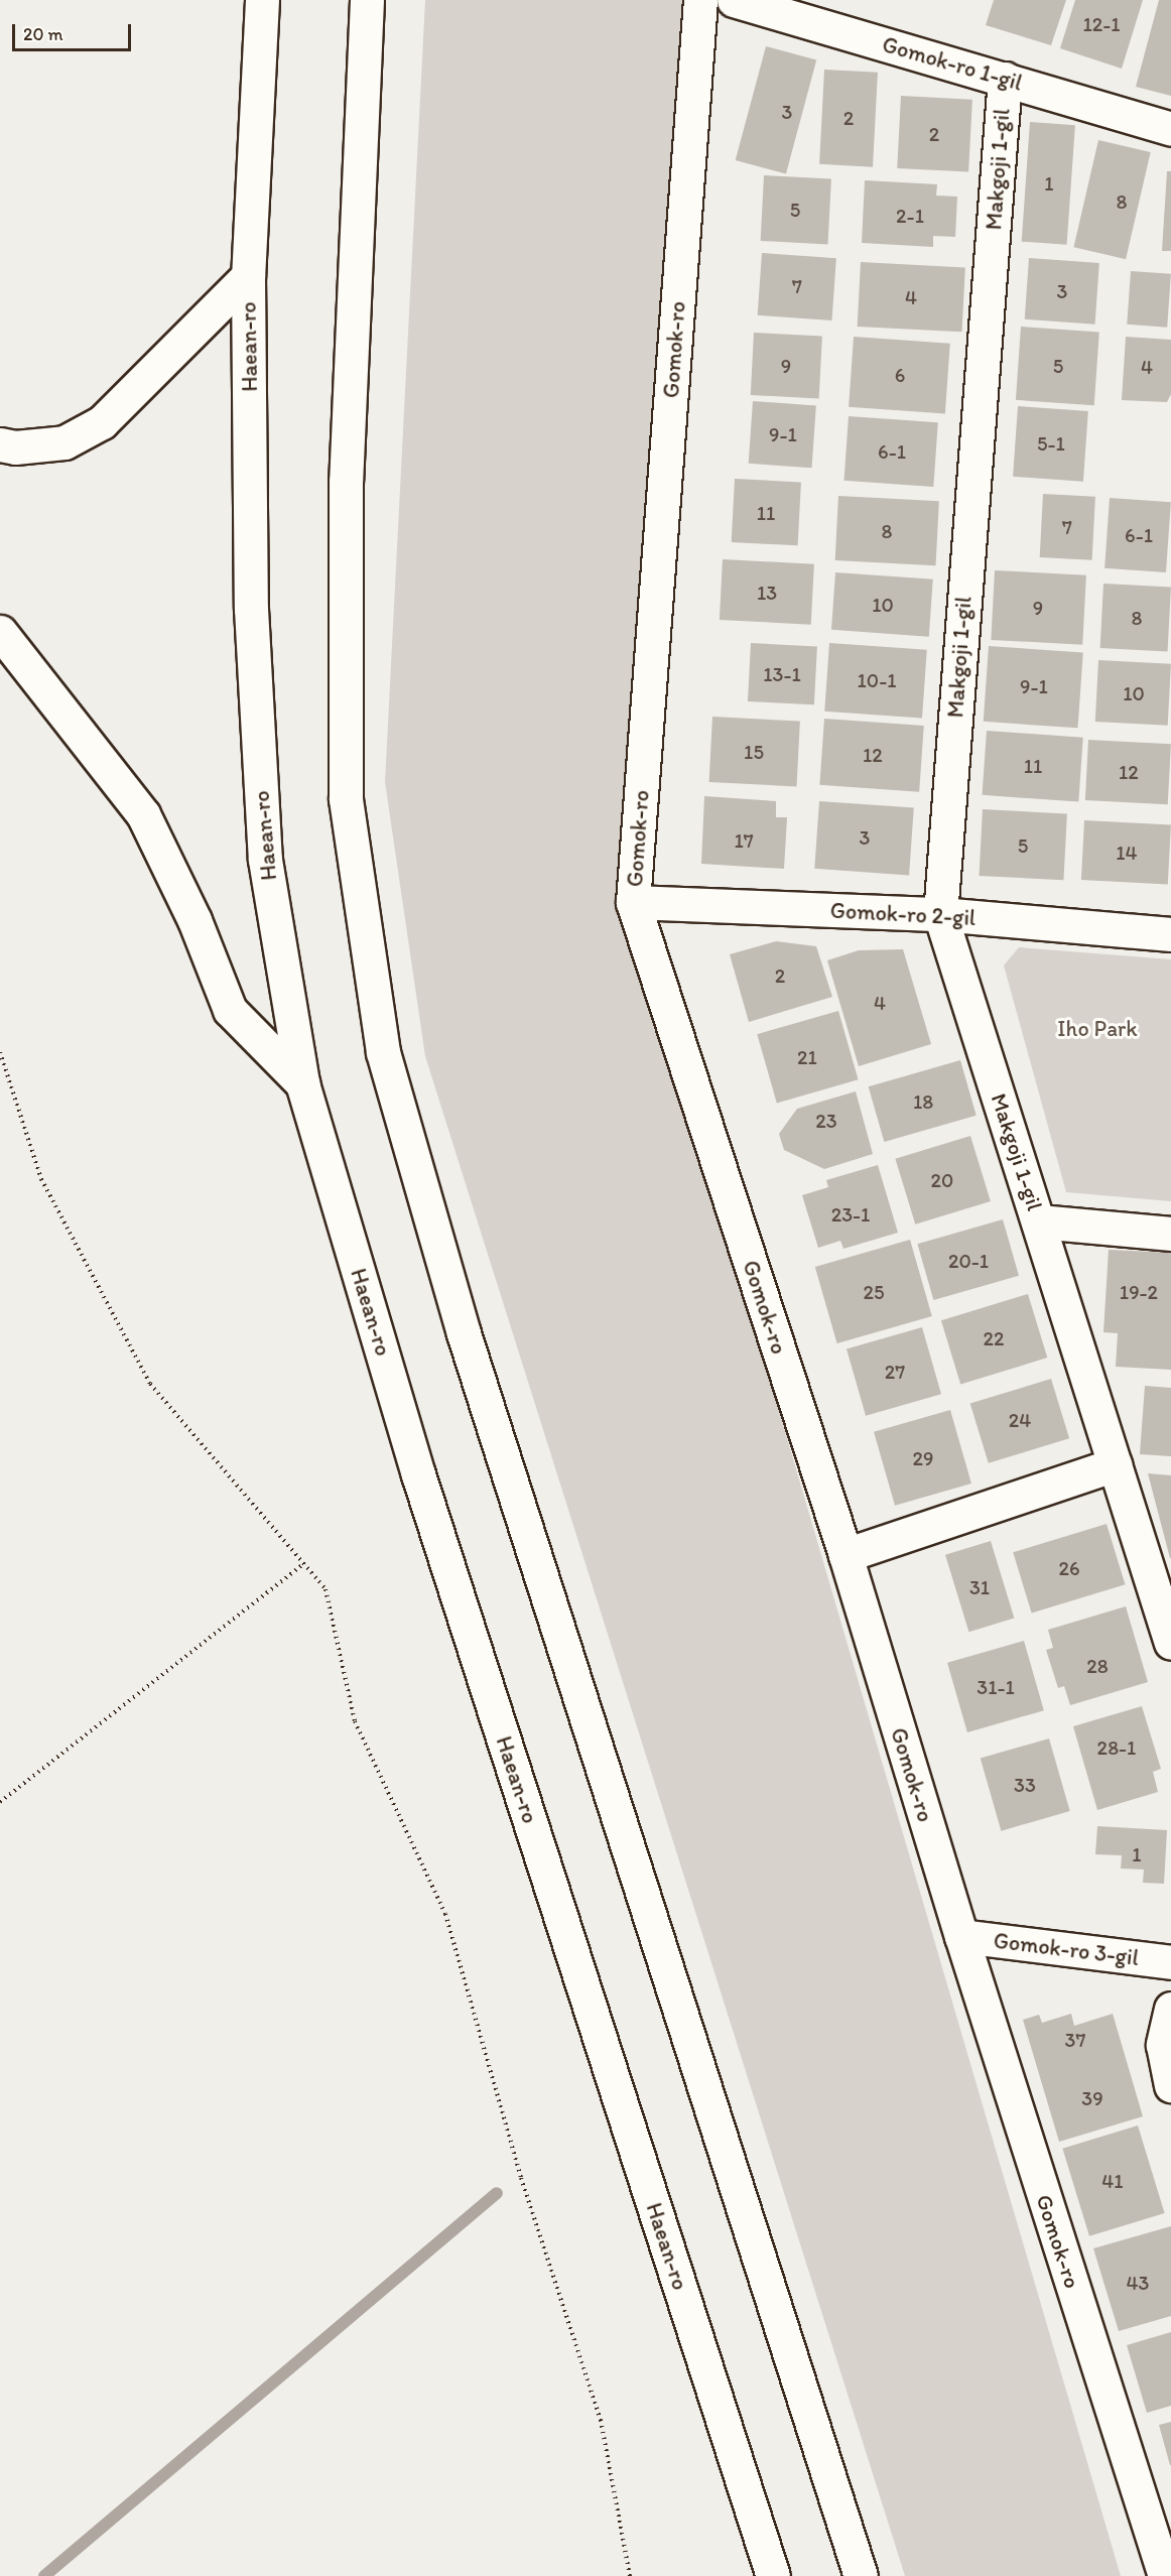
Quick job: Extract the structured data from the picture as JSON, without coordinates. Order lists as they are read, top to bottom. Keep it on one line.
{"streets":{"main road":["Gomok-ro 1-gil","Makgoji 1-gil","Haean-ro","Gomok-ro","Gomok-ro 2-gil","Gomok-ro 3-gil"]},"crossings":[["Gomok-ro 1-gil","Makgoji 1-gil"],["Makgoji 1-gil","Gomok-ro 2-gil"],["Gomok-ro","Gomok-ro 2-gil"],["Gomok-ro","Gomok-ro 3-gil"]],"parks":["Iho Park"],"house_numbers":["12-1","3","2","2","1","8","5","2-1","7","3","4","9","5","4","6","9-1","5-1","6-1","11","7","8","6-1","13","10","9","8","13-1","10-1","9-1","10","15","12","11","12","3","17","5","14","2","4","21","18","23","20","23-1","20-1","25","19-2","22","27","24","29","26","31","28","31-1","28-1","33","1","37","39","41","43"],"scale_bar":"20 m"}
